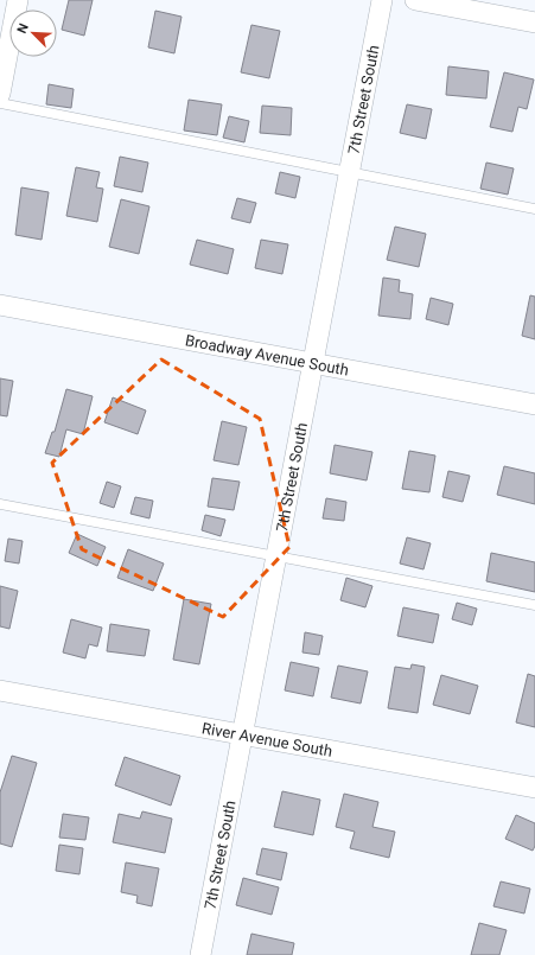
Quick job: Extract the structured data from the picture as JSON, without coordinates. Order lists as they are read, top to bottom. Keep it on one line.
{"streets":{"street":["7th Street South","Broadway Avenue South","River Avenue South"]},"crossings":[["7th Street South","Broadway Avenue South"],["7th Street South","River Avenue South"]],"north":"top left"}
